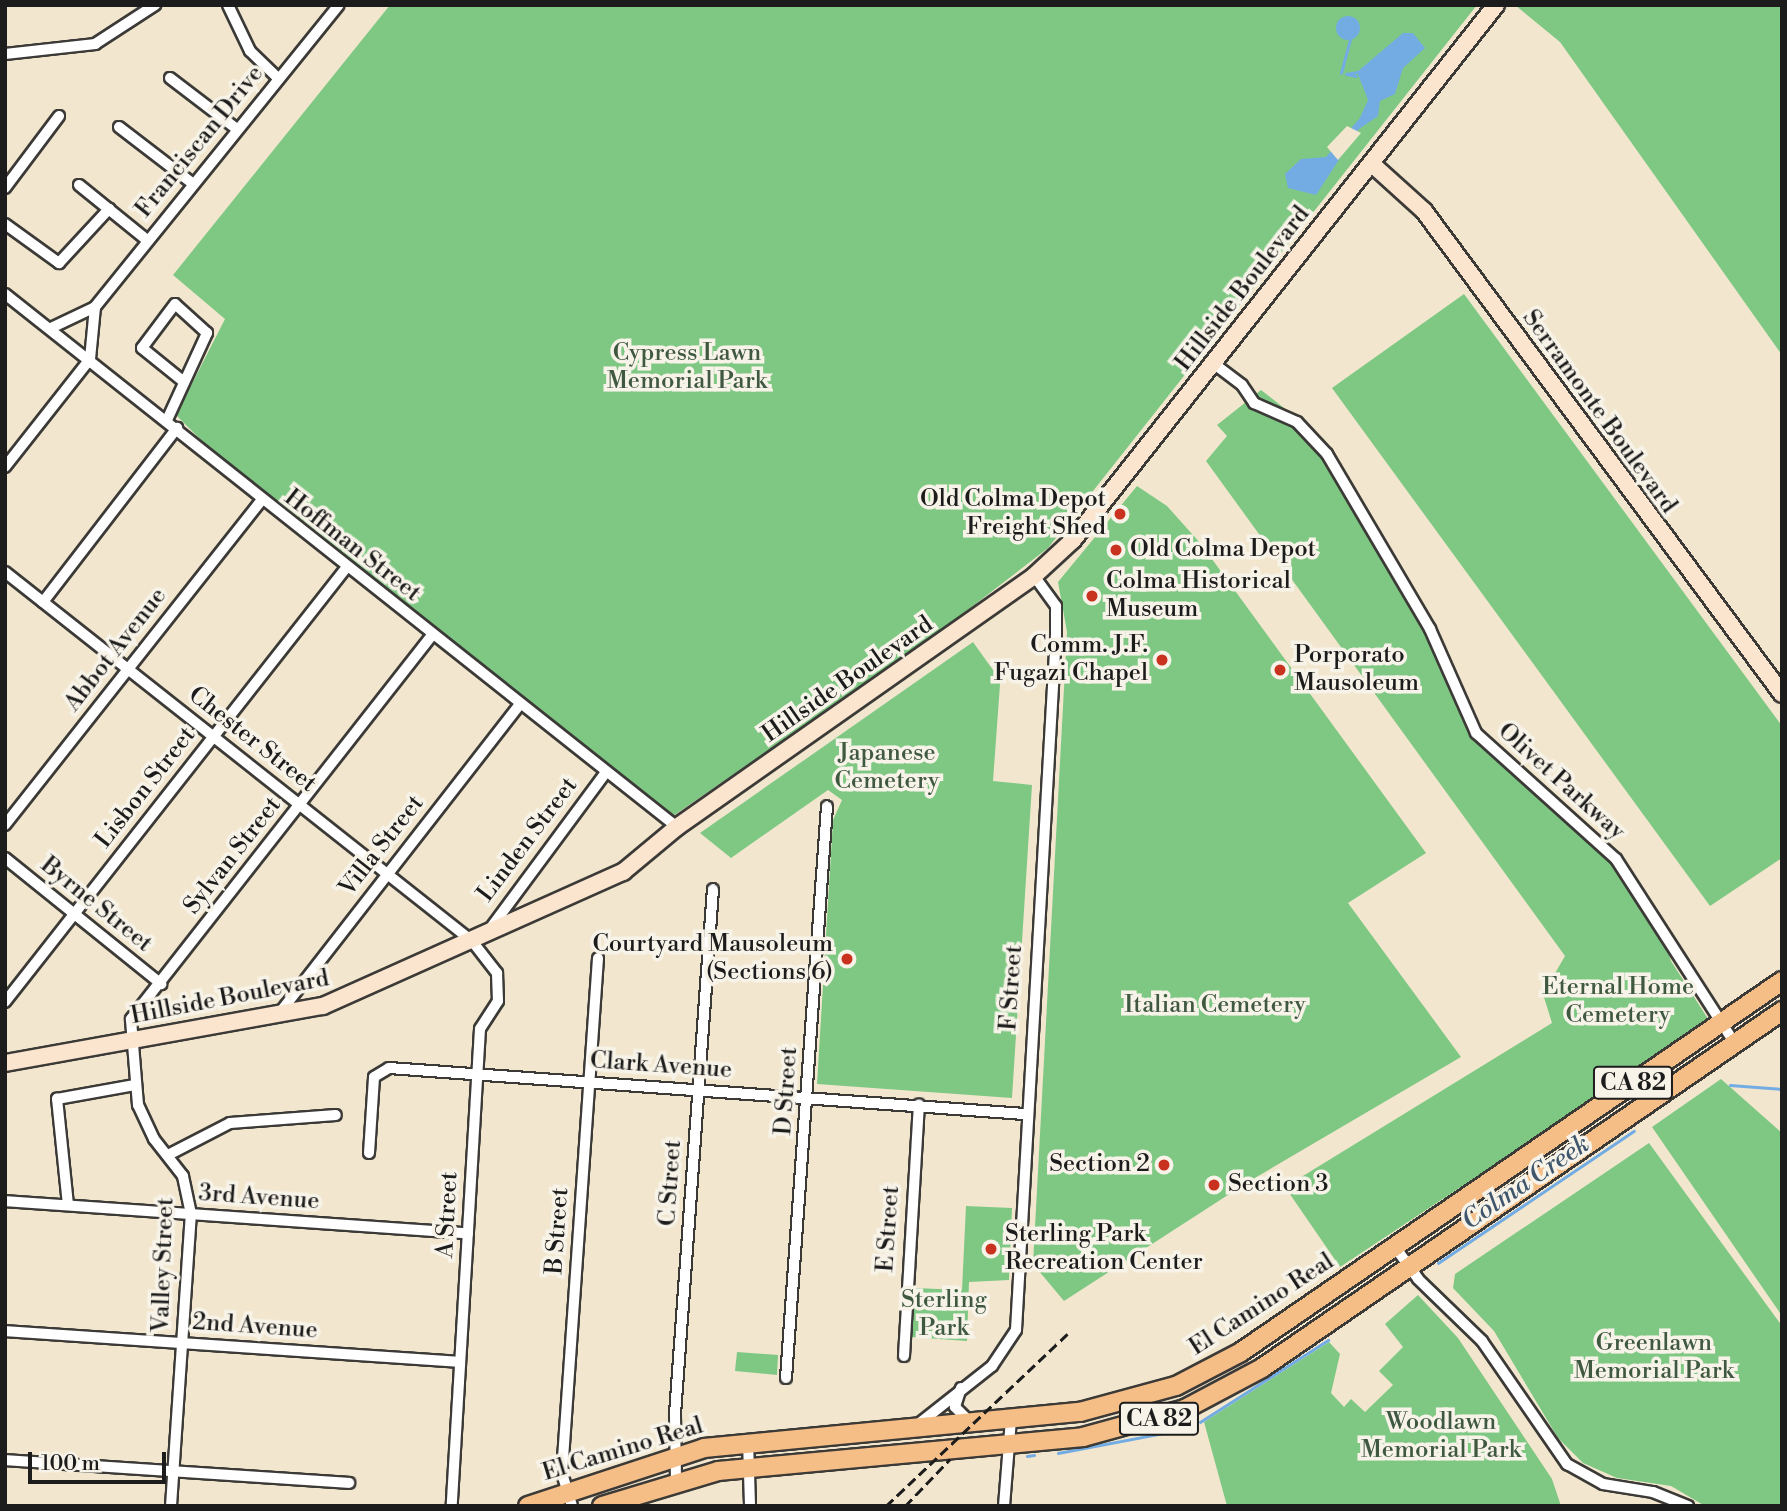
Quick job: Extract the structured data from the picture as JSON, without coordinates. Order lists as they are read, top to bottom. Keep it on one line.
{"streets":{"main road":["Hillside Boulevard","Serramonte Boulevard","CA 82","El Camino Real"],"street":["Franciscan Drive","Hoffman Street","Abbot Avenue","Chester Street","Olivet Parkway","Lisbon Street","Linden Street","Villa Street","Sylvan Street","Byrne Street","F Street","Clark Avenue","D Street","C Street","3rd Avenue","A Street","E Street","B Street","Valley Street","2nd Avenue"]},"crossings":[["Franciscan Drive","Hoffman Street"],["Hillside Boulevard","Serramonte Boulevard"],["Hillside Boulevard","Hoffman Street"],["Hillside Boulevard","Chester Street"],["Hillside Boulevard","Olivet Parkway"],["Hillside Boulevard","Linden Street"],["Hillside Boulevard","Villa Street"],["Hillside Boulevard","Sylvan Street"],["Hillside Boulevard","F Street"],["Hillside Boulevard","A Street"],["Hillside Boulevard","Valley Street"],["Hoffman Street","Abbot Avenue"],["Hoffman Street","Lisbon Street"],["Hoffman Street","Linden Street"],["Hoffman Street","Villa Street"],["Hoffman Street","Sylvan Street"],["Abbot Avenue","Chester Street"],["Chester Street","Lisbon Street"],["Chester Street","Linden Street"],["Chester Street","Villa Street"],["Chester Street","Sylvan Street"],["Chester Street","A Street"],["Olivet Parkway","El Camino Real"],["Lisbon Street","Byrne Street"],["Linden Street","A Street"],["Sylvan Street","Byrne Street"],["Sylvan Street","Valley Street"],["F Street","Clark Avenue"],["F Street","El Camino Real"],["Clark Avenue","D Street"],["Clark Avenue","C Street"],["Clark Avenue","A Street"],["Clark Avenue","E Street"],["Clark Avenue","B Street"],["C Street","El Camino Real"],["3rd Avenue","A Street"],["3rd Avenue","Valley Street"],["A Street","2nd Avenue"],["B Street","El Camino Real"],["Valley Street","2nd Avenue"]],"water":["Colma Creek"],"parks":["Cypress Lawn Memorial Park","Japanese Cemetery","Eternal Home Cemetery","Italian Cemetery","Sterling Park","Greenlawn Memorial Park","Woodlawn Memorial Park"],"places":["Old Colma Depot Freight Shed","Old Colma Depot","Colma Historical Museum","Comm. J.F. Fugazi Chapel","Porporato Mausoleum","Courtyard Mausoleum (Sections 6)","Section 2","Section 3","Sterling Park Recreation Center"],"scale_bar":"100 m"}
